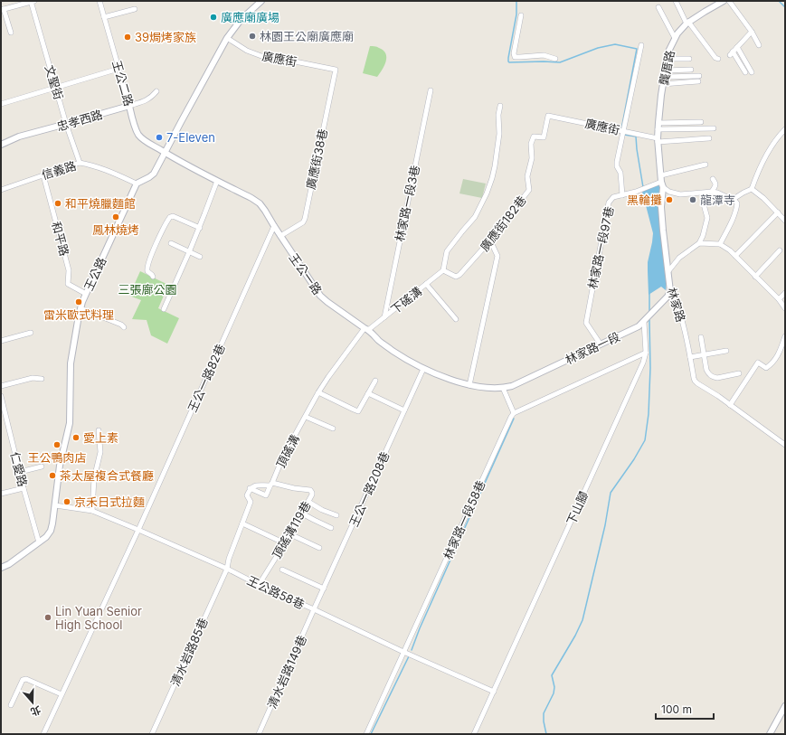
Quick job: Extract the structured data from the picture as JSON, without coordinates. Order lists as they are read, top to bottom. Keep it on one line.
{"streets":{"street":["廣應街","龔厝路","文聖街","王公二路","忠孝西路","廣應街38巷","信義路","林家路一段3巷","廣應街182巷","和平路","林家路一段97巷","王公路","王公一路","下磘溝","林家路","林家路一段","王公一路82巷","頂磘溝","仁愛路","王公一路208巷","下山腳","林家路一段58巷","頂磘溝119巷","王公路58巷","清水岩路85巷","清水岩路149巷"]},"crossings":[["廣應街","廣應街38巷"],["廣應街","廣應街182巷"],["廣應街","林家路"],["龔厝路","林家路"],["文聖街","忠孝西路"],["文聖街","信義路"],["王公二路","忠孝西路"],["王公二路","王公一路"],["廣應街38巷","王公一路"],["信義路","和平路"],["信義路","王公路"],["林家路一段3巷","下磘溝"],["廣應街182巷","下磘溝"],["和平路","王公路"],["林家路一段97巷","林家路"],["林家路一段97巷","林家路一段"],["王公路","仁愛路"],["王公路","王公路58巷"],["王公一路","下磘溝"],["王公一路","林家路一段"],["王公一路","王公一路82巷"],["王公一路","頂磘溝"],["王公一路","王公一路208巷"],["下磘溝","頂磘溝"],["林家路","林家路一段"],["林家路一段","下山腳"],["王公一路82巷","王公路58巷"],["頂磘溝","頂磘溝119巷"],["王公一路208巷","王公路58巷"],["王公一路208巷","清水岩路149巷"],["下山腳","王公路58巷"],["林家路一段58巷","王公路58巷"],["頂磘溝119巷","王公路58巷"],["王公路58巷","清水岩路85巷"],["王公路58巷","清水岩路149巷"]],"parks":["三張廍公園"],"places":["廣應廟廣場","林園王公廟廣應廟","39焗烤家族","7-Eleven","黑輪攤","龍潭寺","和平燒臘麵館","鳳林燒烤","雷米歐式料理","愛上素","王公鴨肉店","茶太屋複合式餐廳","京禾日式拉麵","Lin Yuan Senior High School"],"scale_bar":"100 m","north":"bottom"}
